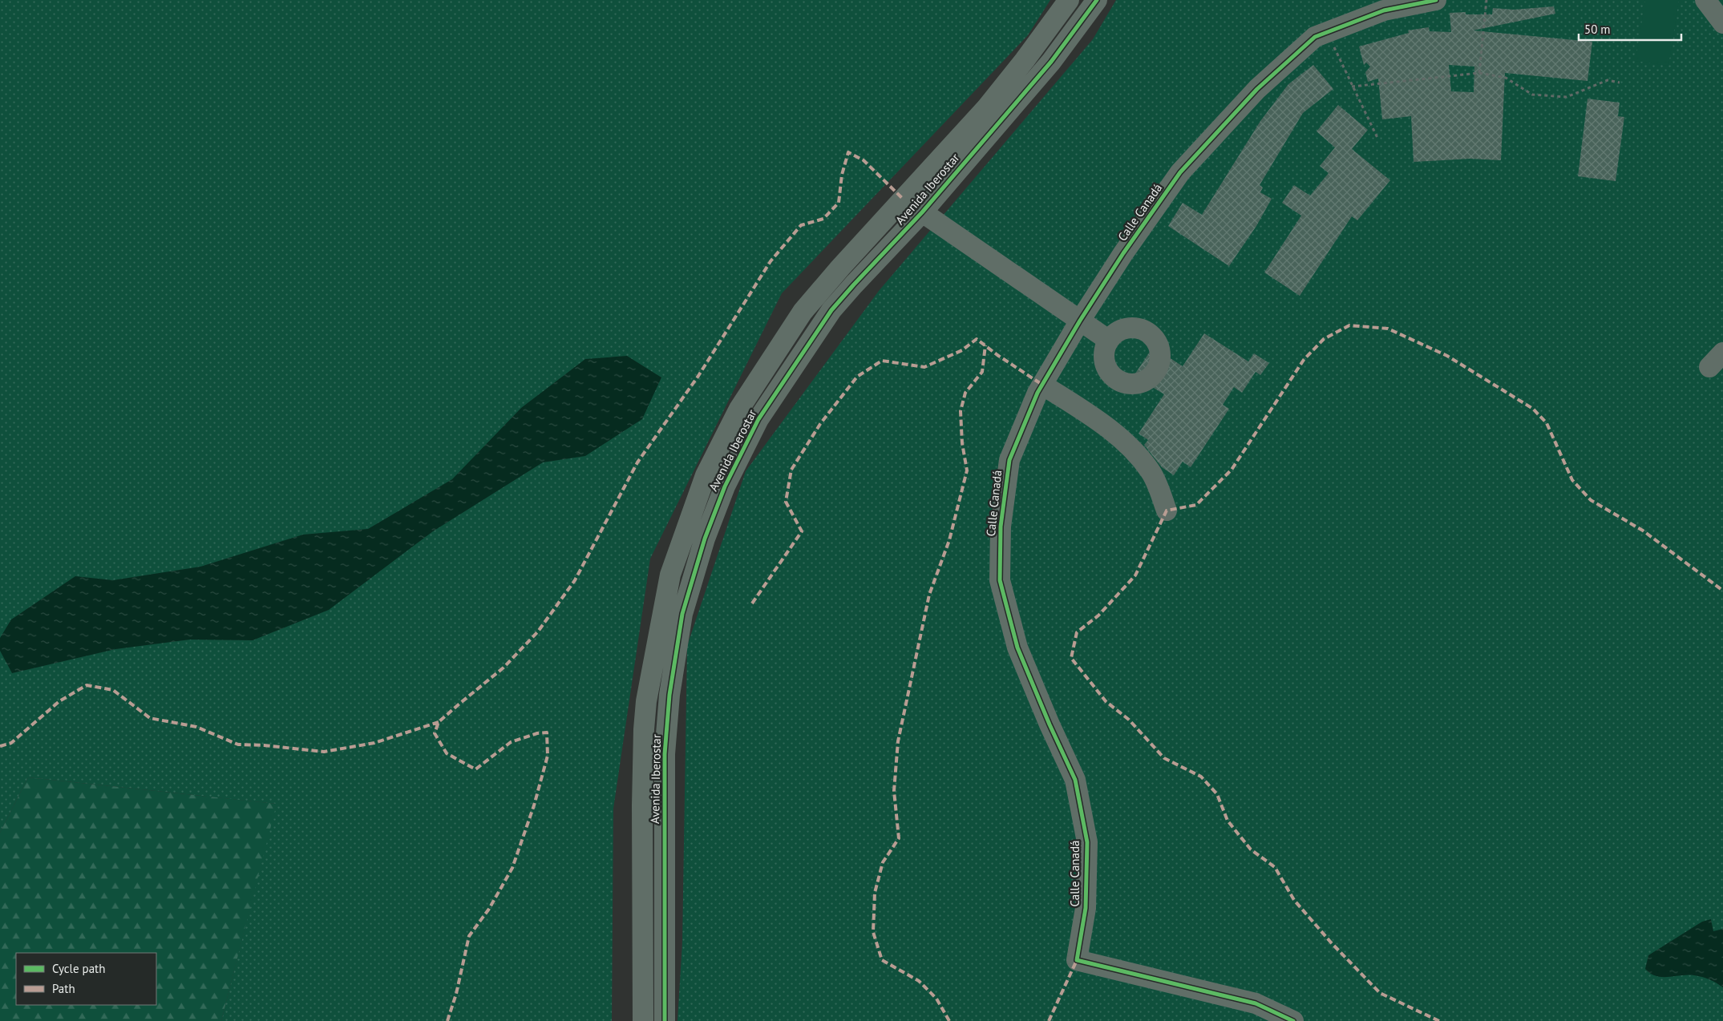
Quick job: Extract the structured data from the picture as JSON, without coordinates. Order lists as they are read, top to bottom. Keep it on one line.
{"streets":{"street":["Avenida Iberostar","Calle Canadá"]},"legend":["Cycle path","Path"],"scale_bar":"50 m"}
